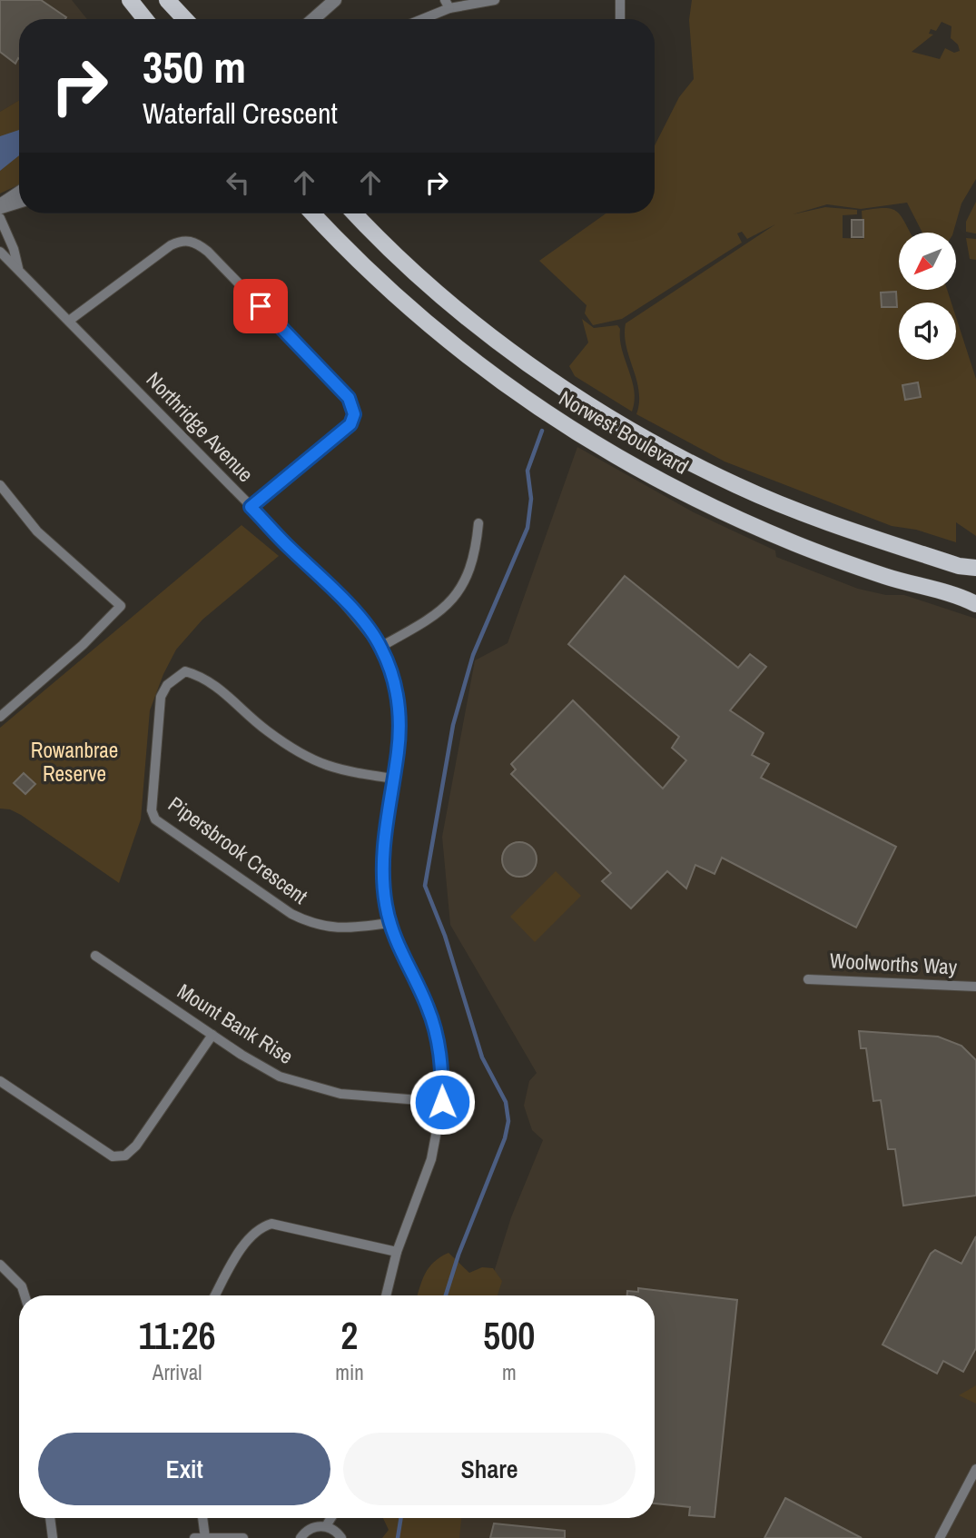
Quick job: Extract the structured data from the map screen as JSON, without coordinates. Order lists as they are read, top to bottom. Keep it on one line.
{"streets":{"main road":["Norwest Boulevard"],"street":["Northridge Avenue","Pipersbrook Crescent","Woolworths Way","Mount Bank Rise"]},"crossings":[["Northridge Avenue","Pipersbrook Crescent"],["Northridge Avenue","Mount Bank Rise"]],"parks":["Rowanbrae Reserve"],"north":"bottom left","page":{"turn":["350 m","Waterfall Crescent"],"eta":["11:26","Arrival","2","min","500","m"],"buttons":["Exit","Share"]}}
